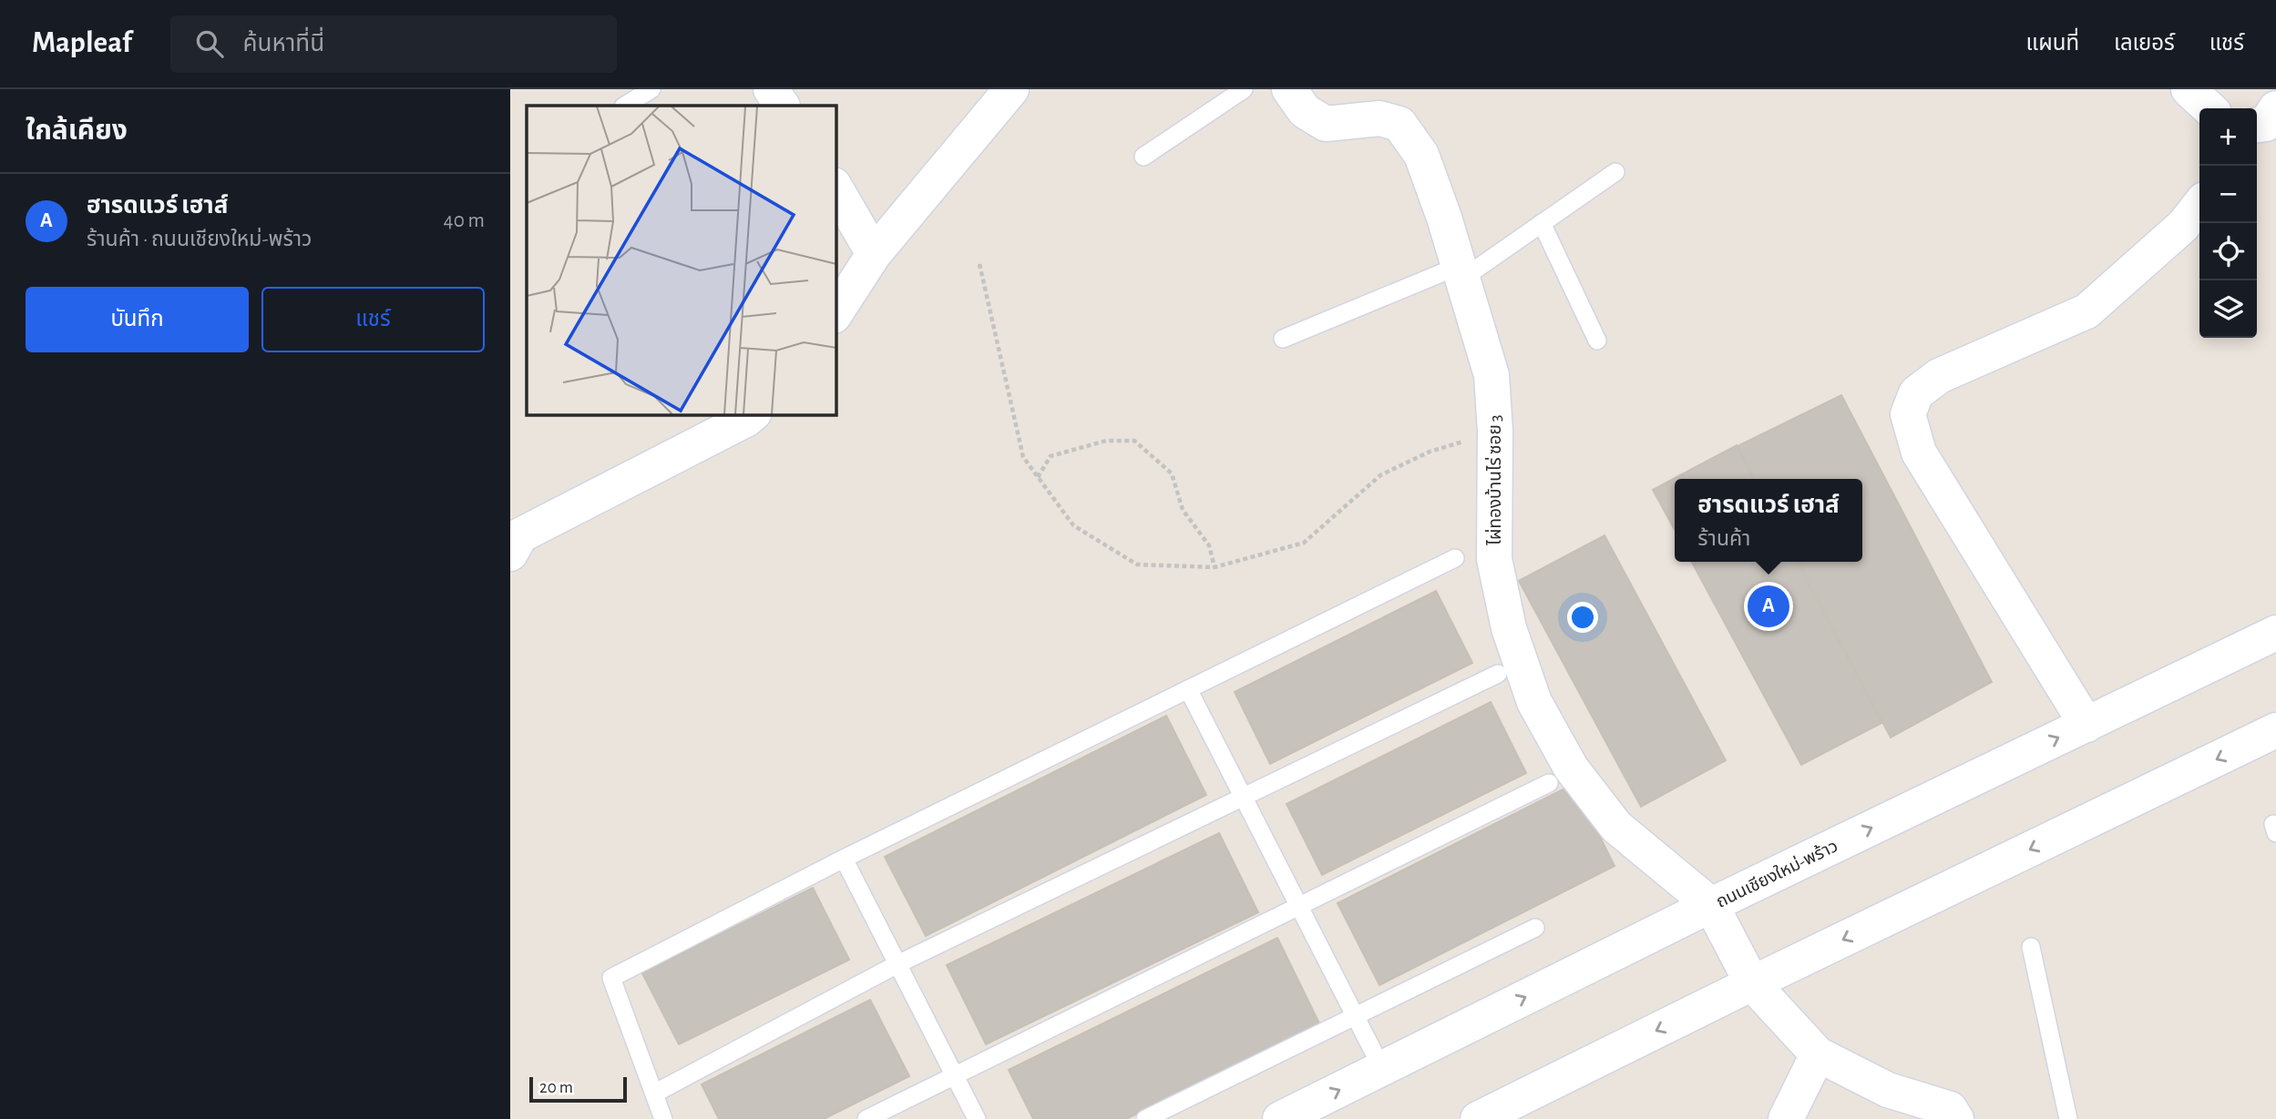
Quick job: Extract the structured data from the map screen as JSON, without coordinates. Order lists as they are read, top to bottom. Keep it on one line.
{"streets":{"street":["ไผ่ทองบ้านไร่ ซอย 3","ถนนเชียงใหม่-พร้าว"]},"crossings":[["ไผ่ทองบ้านไร่ ซอย 3","ถนนเชียงใหม่-พร้าว"]],"scale_bar":"20 m","page":{"header":"Mapleaf","search":"ค้นหาที่นี่","nav":["แผนที่","เลเยอร์","แชร์"],"heading":"ใกล้เคียง","map_buttons":["+","−"],"list":[{"mark":"A","name":"ฮารดแวร์ เฮาส์","note":"ร้านค้า · ถนนเชียงใหม่-พร้าว","value":"40 m"}],"buttons":["บันทึก","แชร์"],"popup":["ฮารดแวร์ เฮาส์","ร้านค้า"],"pins":"A","scale":"20 m"}}
